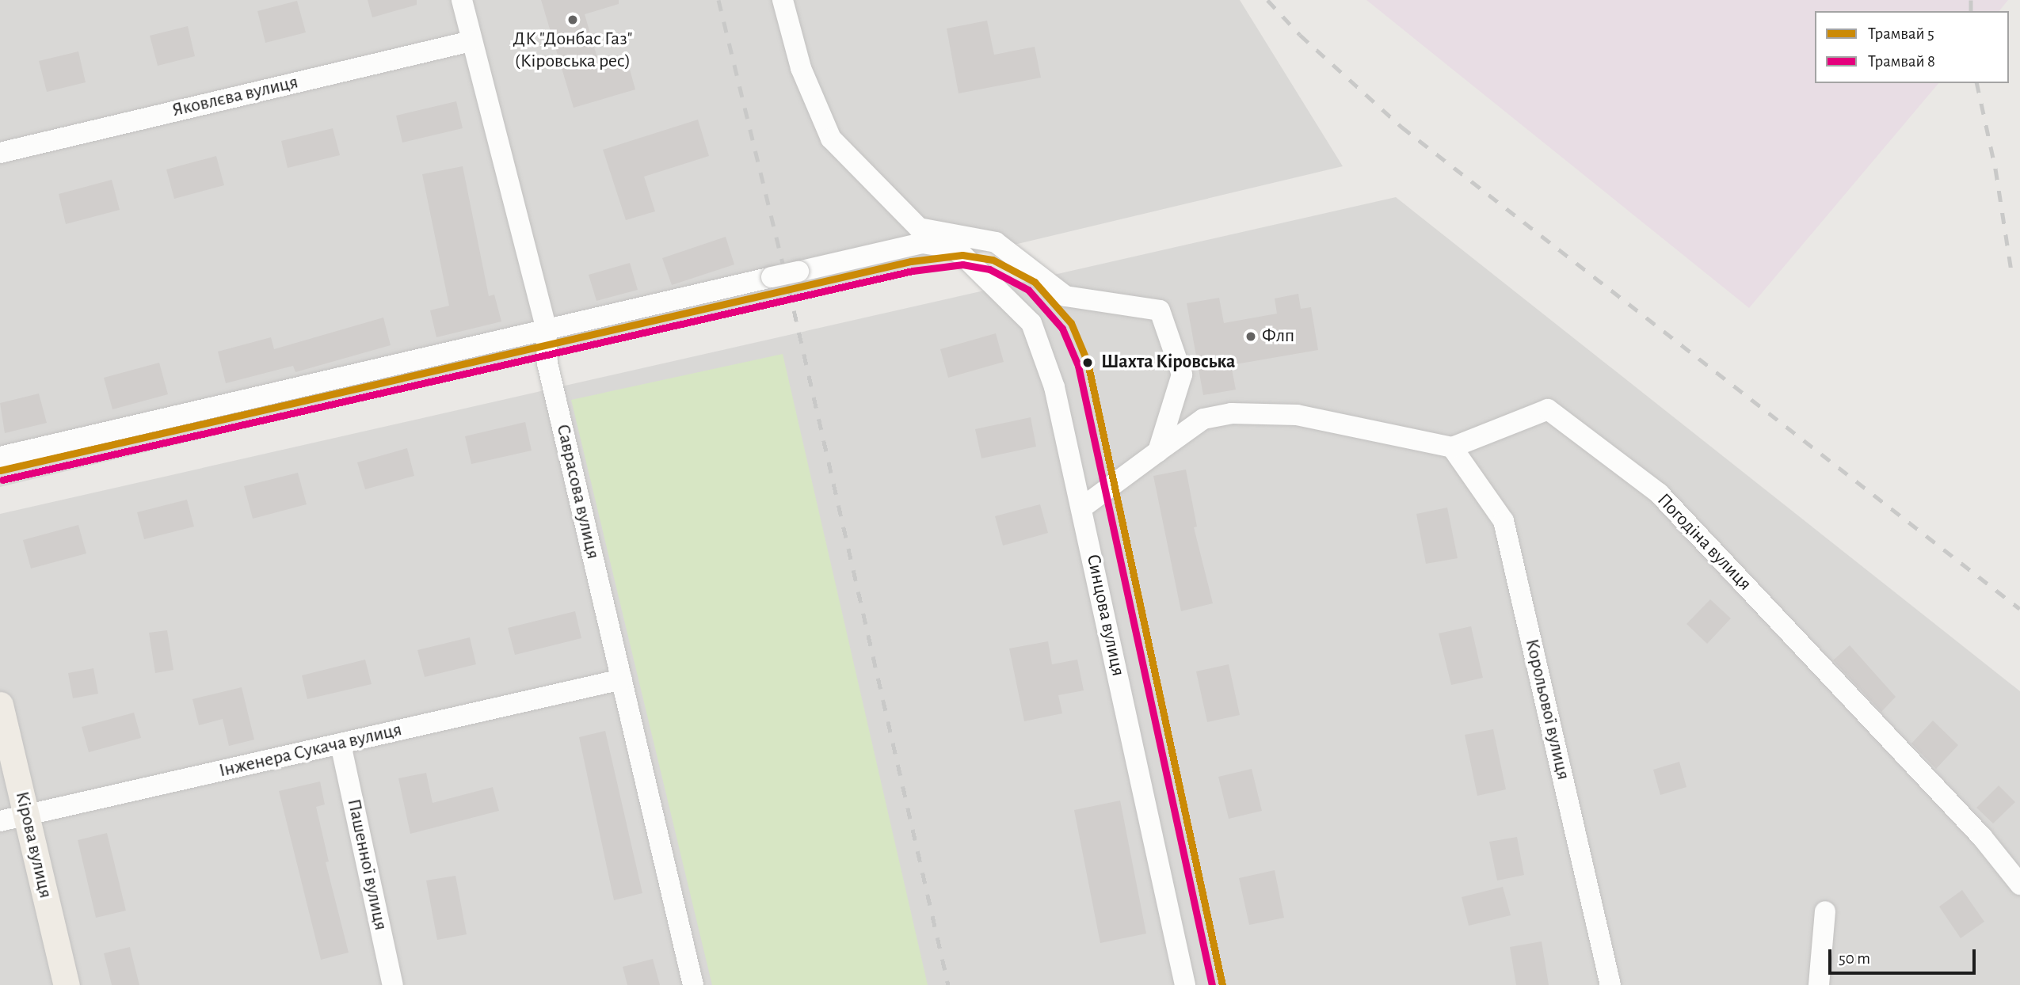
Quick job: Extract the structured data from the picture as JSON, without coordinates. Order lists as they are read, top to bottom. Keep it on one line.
{"streets":{"main road":["Кірова вулиця"],"street":["Яковлєва вулиця","Саврасова вулиця","Погодіна вулиця","Синцова вулиця","Корольової вулиця","Інженера Сукача вулиця","Пашенної вулиця"]},"crossings":[["Яковлєва вулиця","Саврасова вулиця"],["Саврасова вулиця","Синцова вулиця"],["Саврасова вулиця","Інженера Сукача вулиця"],["Погодіна вулиця","Корольової вулиця"],["Інженера Сукача вулиця","Кірова вулиця"],["Інженера Сукача вулиця","Пашенної вулиця"]],"places":["ДК \"Донбас Газ\" (Кіровська рес)","Флп","Шахта Кіровська"],"lines":["tram line 5","tram line 8"],"legend":["Трамвай 5","Трамвай 8"],"scale_bar":"50 m"}
